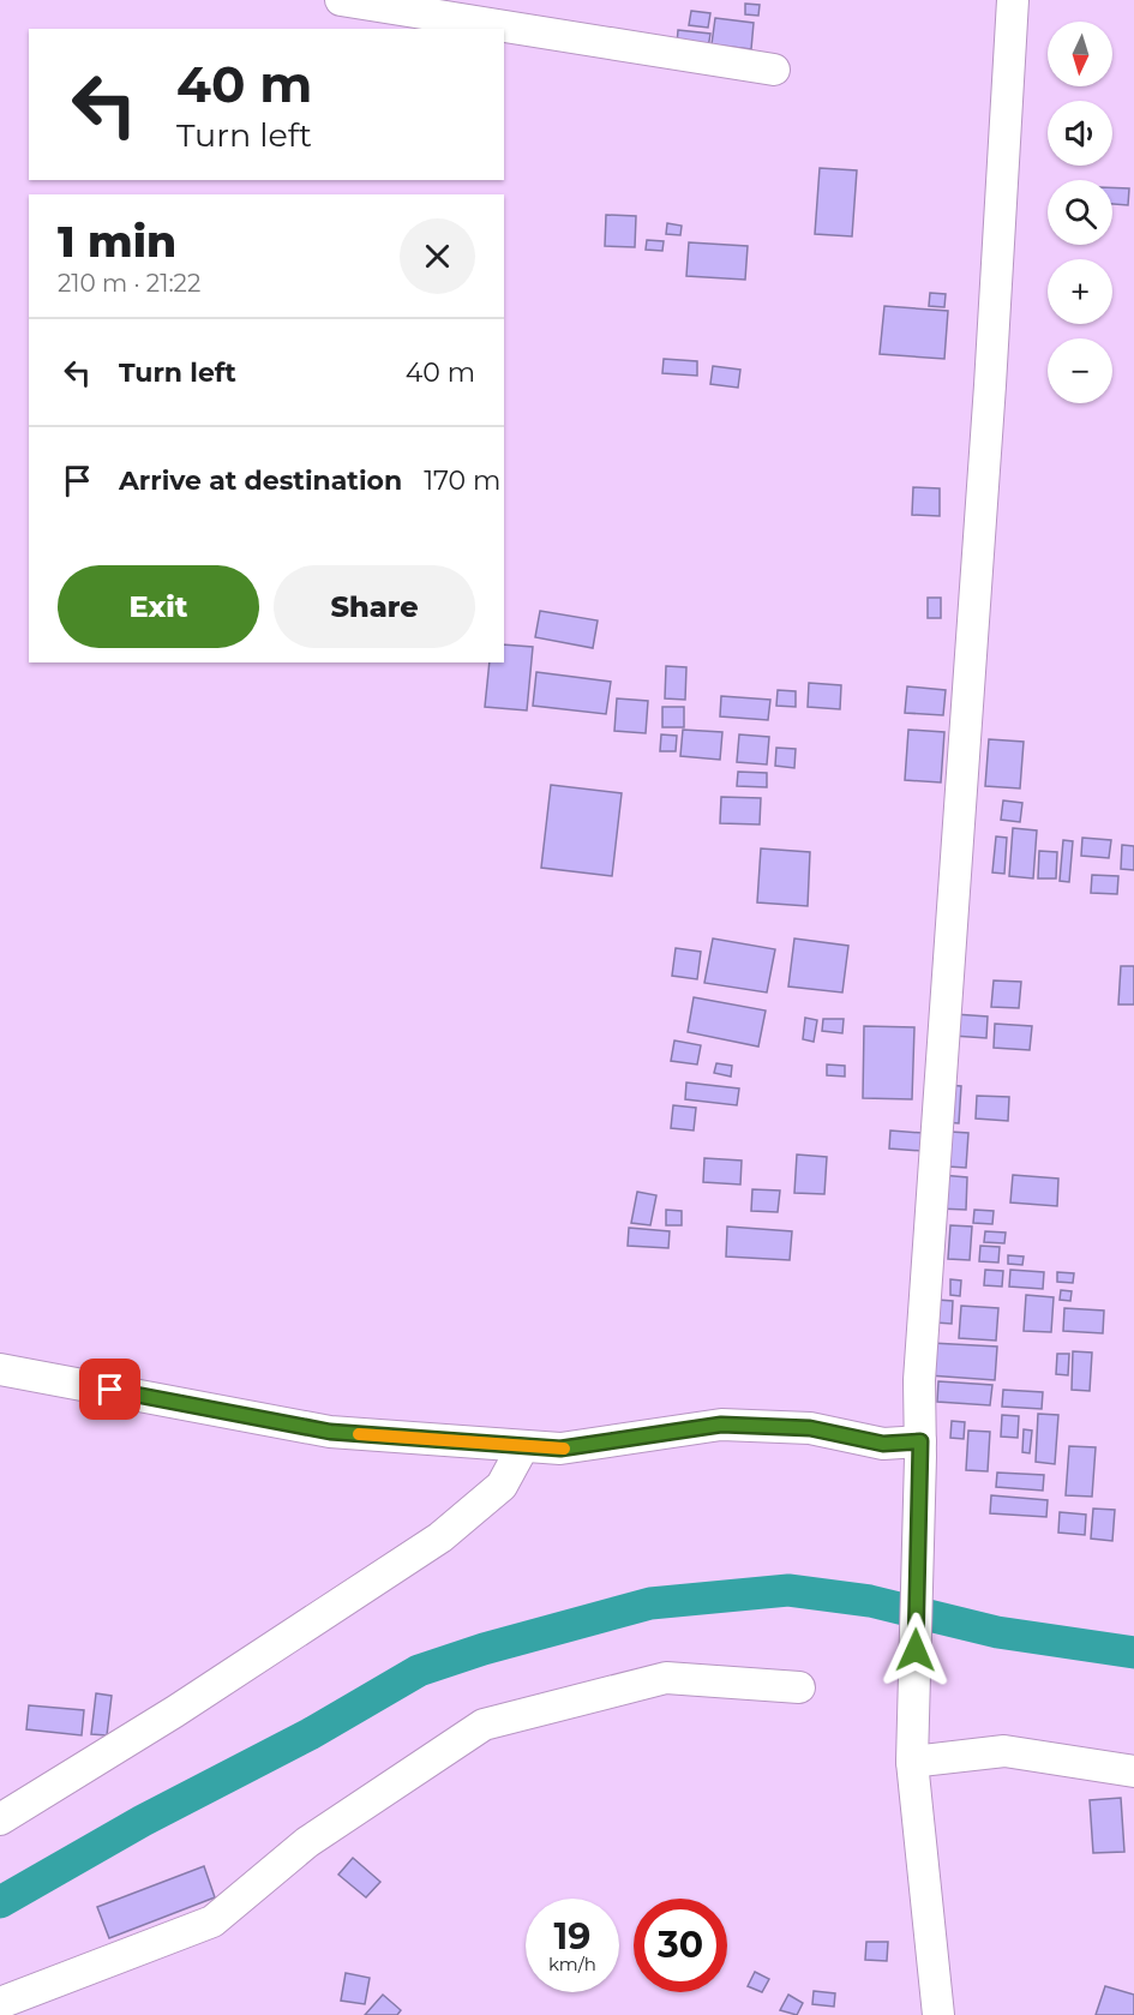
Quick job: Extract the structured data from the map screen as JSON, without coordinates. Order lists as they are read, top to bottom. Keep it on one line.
{"north":"bottom","page":{"map_buttons":["+","−"],"turn":["40 m","Turn left"],"heading":["1 min","210 m · 21:22"],"list":[{"name":"Turn left","value":"40 m"},{"name":"Arrive at destination","value":"170 m"}],"buttons":["Exit","Share"],"speed":"19 km/h","limit":"30"}}
